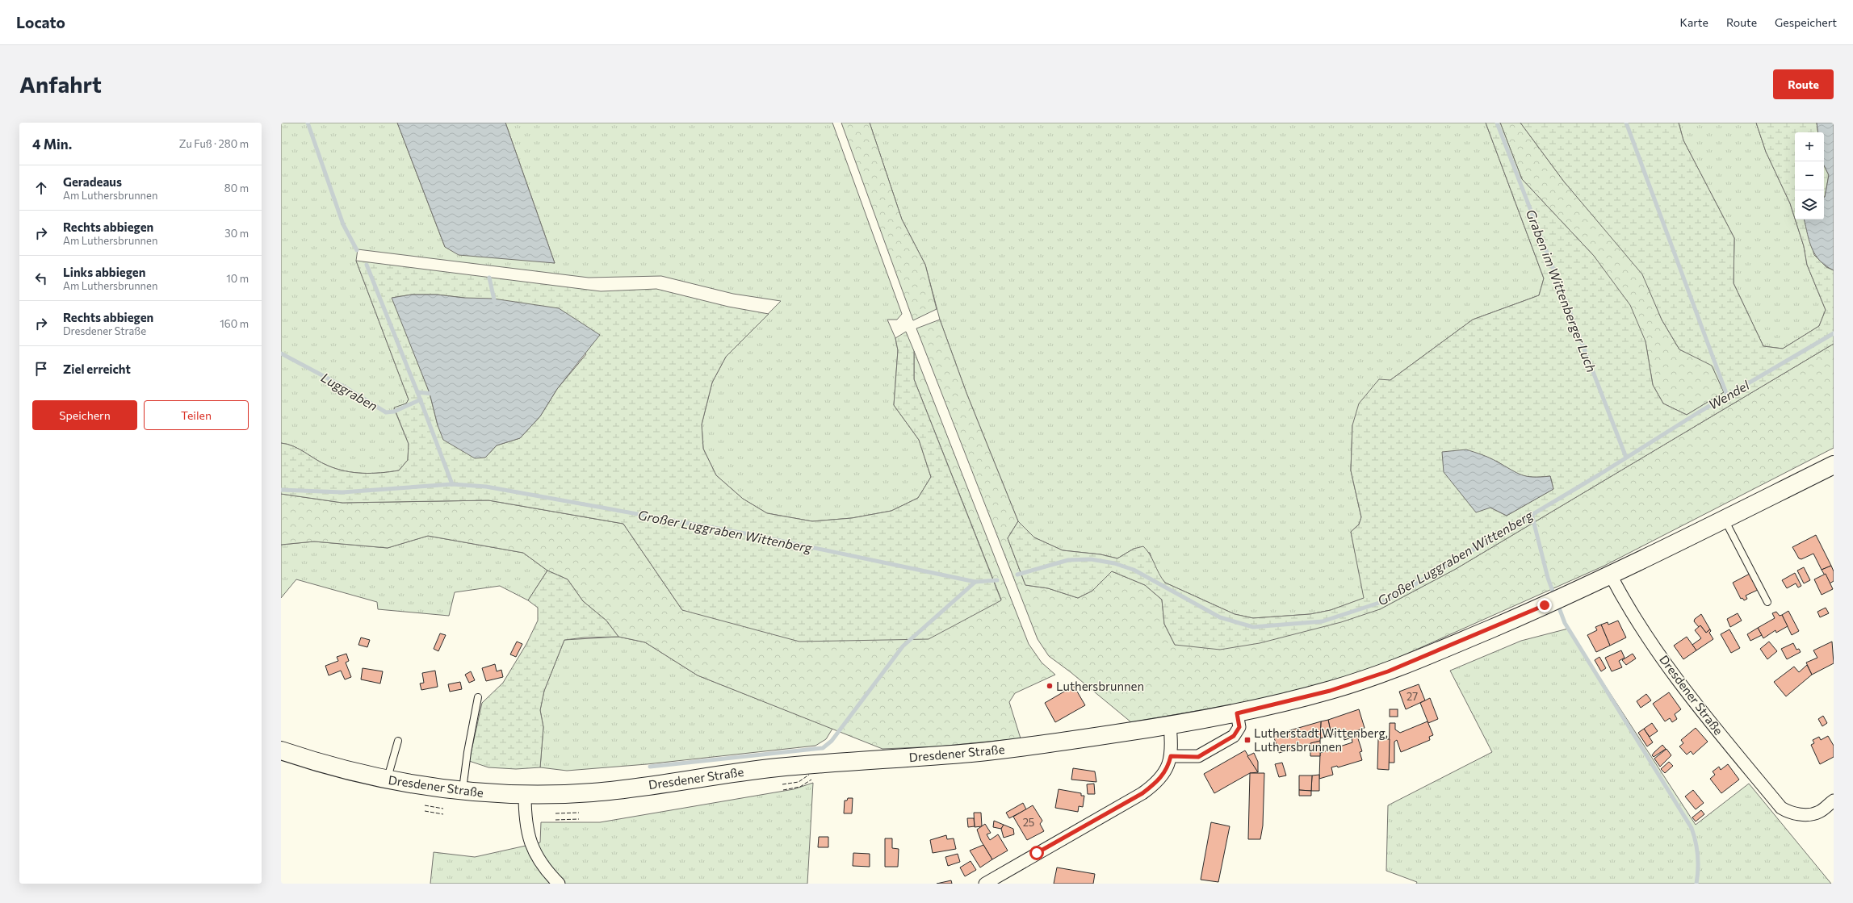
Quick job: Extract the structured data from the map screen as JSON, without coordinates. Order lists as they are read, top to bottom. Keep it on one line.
{"streets":{"main road":["Dresdener Straße"]},"water":["Graben im Wittenberger Luch","Luggraben","Wendel","Großer Luggraben Wittenberg"],"places":{"other":["Luthersbrunnen"],"transit":["Lutherstadt Wittenberg, Luthersbrunnen"]},"house_numbers":["27","25"],"page":{"header":"Locato","nav":["Karte","Route","Gespeichert"],"buttons":["Route",["Speichern","Teilen"]],"title":"Anfahrt","heading":["4 Min.","Zu Fuß · 280 m"],"map_buttons":["+","−"],"list":[["Geradeaus","Am Luthersbrunnen","80 m"],["Rechts abbiegen","Am Luthersbrunnen","30 m"],["Links abbiegen","Am Luthersbrunnen","10 m"],["Rechts abbiegen","Dresdener Straße","160 m"],"Ziel erreicht"]}}
